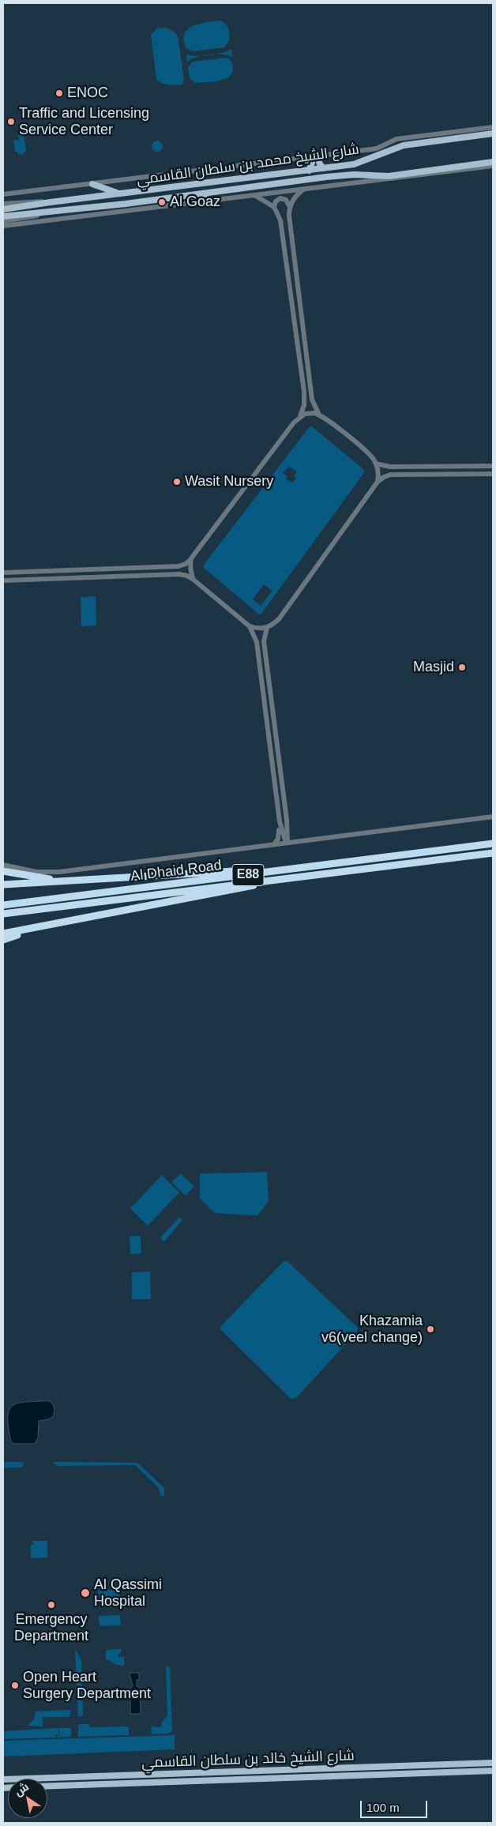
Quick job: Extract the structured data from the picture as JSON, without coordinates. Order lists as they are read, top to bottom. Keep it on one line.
{"streets":{"highway":["Al Dhaid Road","E88"],"main road":["شارع الشيخ محمد بن سلطان القاسمي","شارع الشيخ خالد بن سلطان القاسمي"]},"places":["ENOC","Traffic and Licensing Service Center","Al Goaz","Wasit Nursery","Masjid","Khazamia v6(veel change)","Al Qassimi Hospital","Emergency Department","Open Heart Surgery Department"],"scale_bar":"100 m","north":"top left"}
